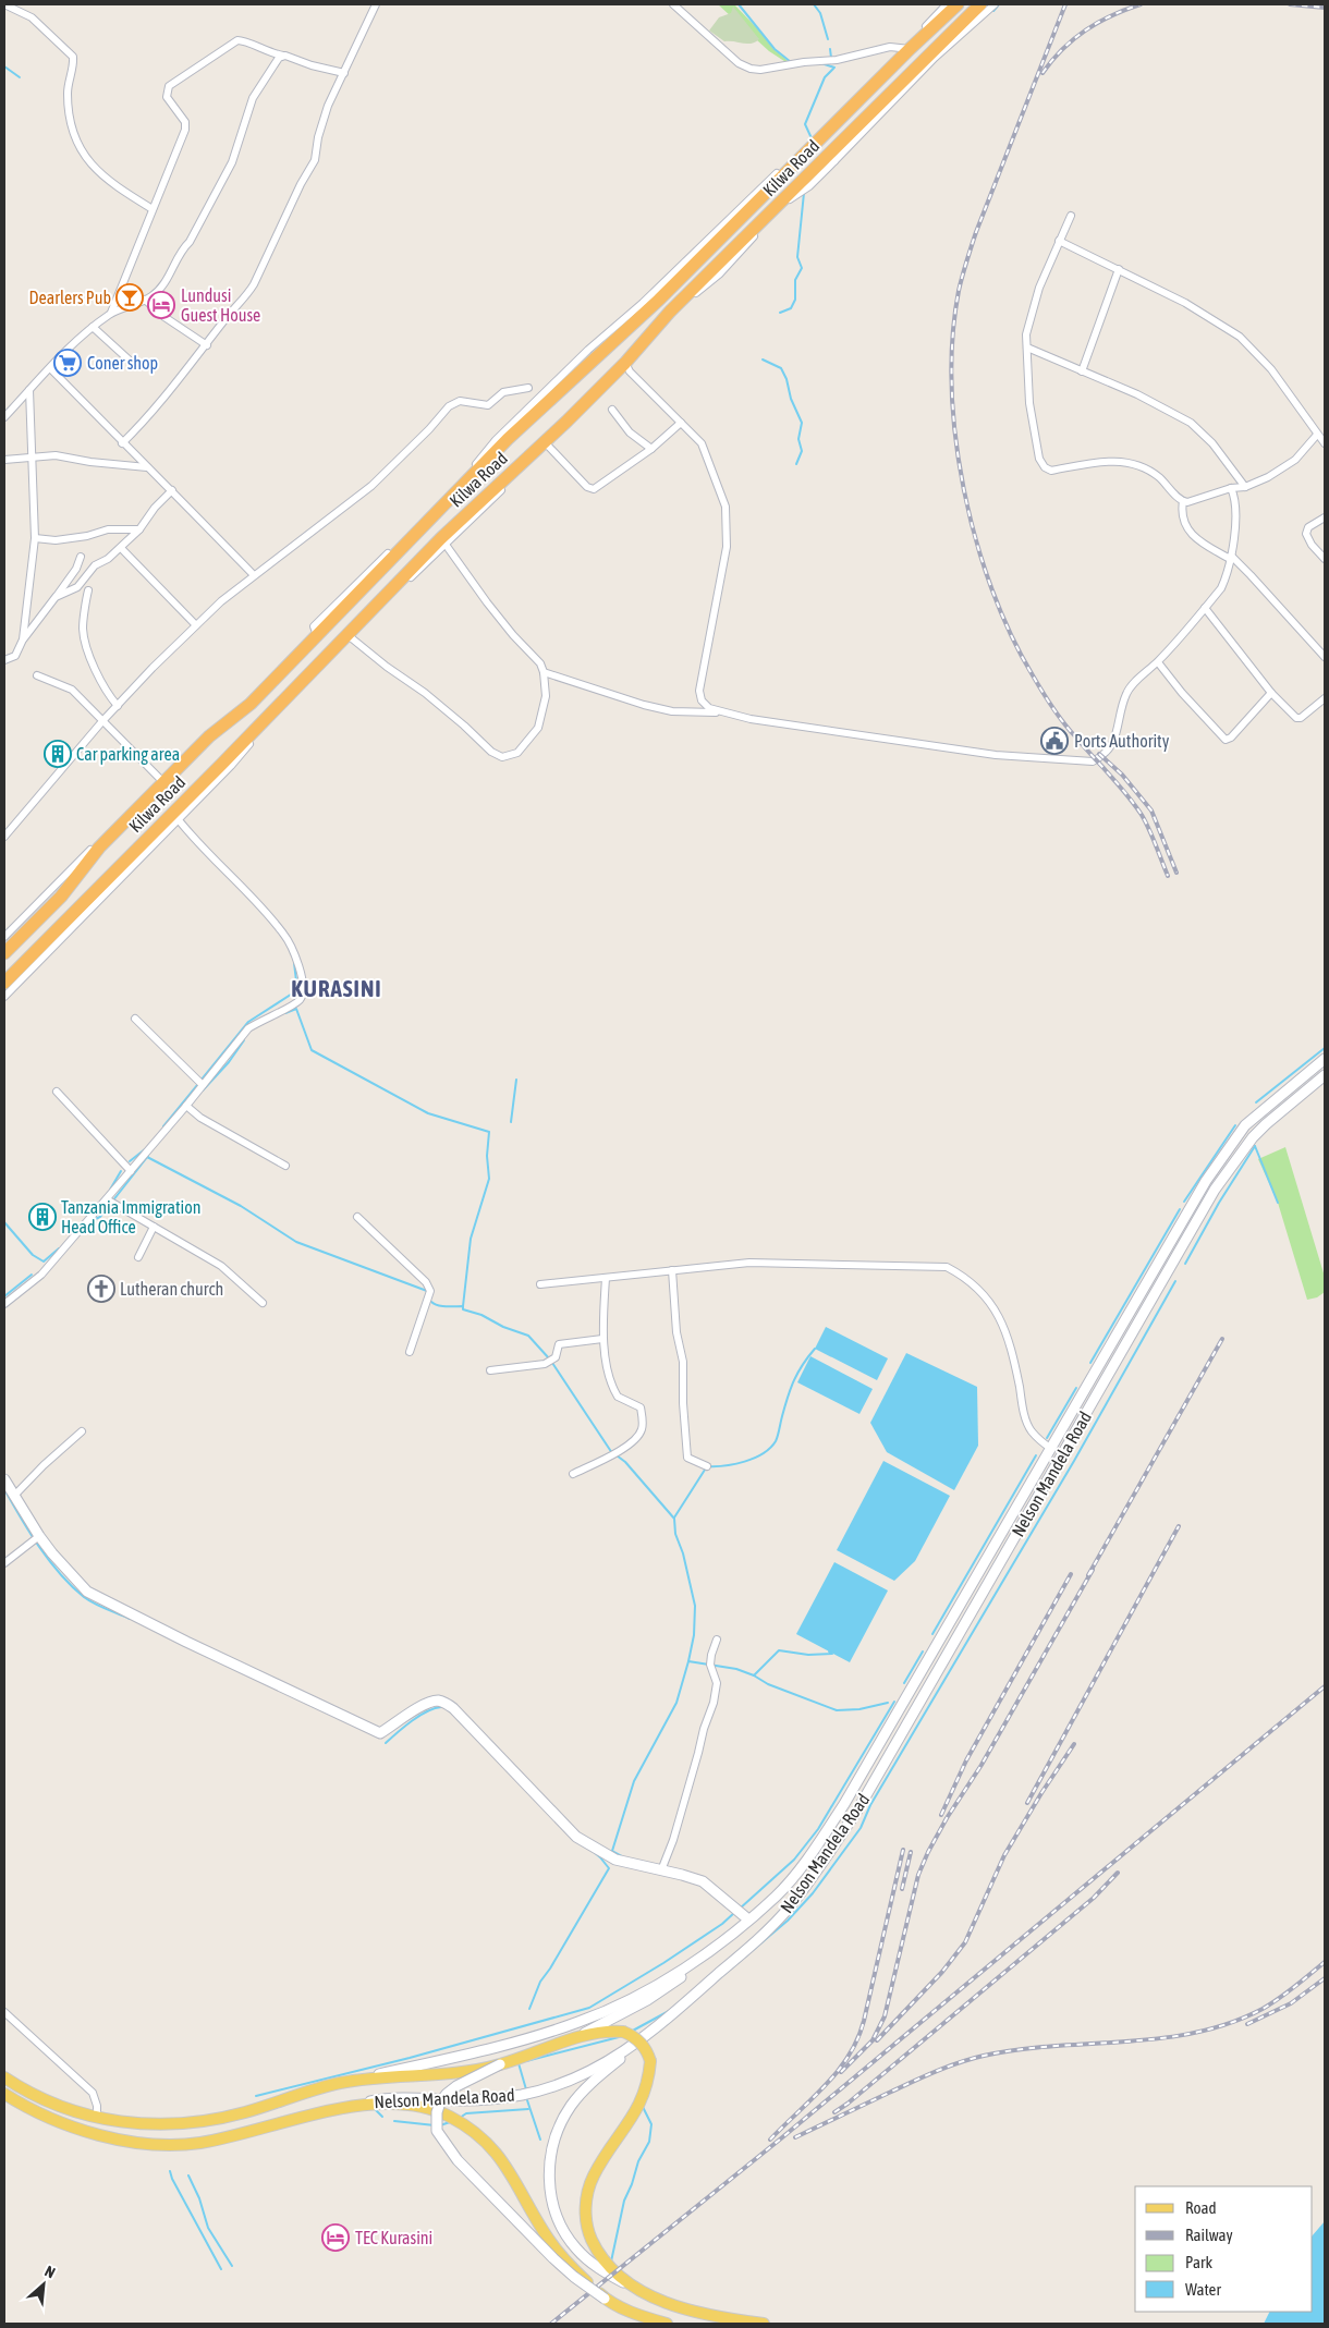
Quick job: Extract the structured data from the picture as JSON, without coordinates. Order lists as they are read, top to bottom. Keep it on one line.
{"streets":{"highway":["Kilwa Road"],"main road":["Nelson Mandela Road"]},"districts":["KURASINI"],"places":{"bar":["Dearlers Pub"],"hotel":["Lundusi Guest House","TEC Kurasini"],"supermarket":["Coner shop"],"public building":["Ports Authority"],"building":["Car parking area","Tanzania Immigration Head Office"],"church":["Lutheran church"]},"legend":["Road","Railway","Park","Water"],"north":"top right"}
